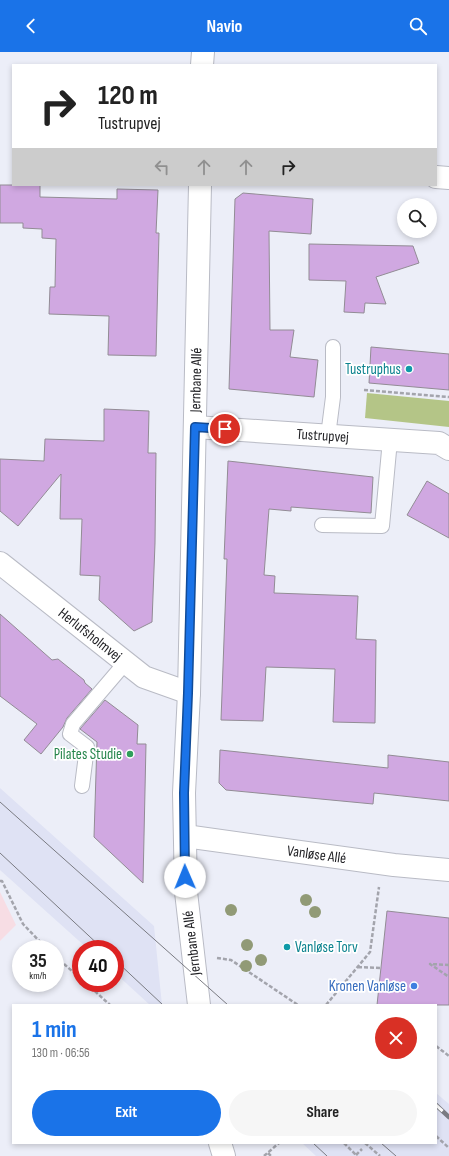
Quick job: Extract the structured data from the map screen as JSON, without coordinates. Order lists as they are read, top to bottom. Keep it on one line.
{"streets":{"street":["Jernbane Allé","Tustrupvej","Herlufsholmvej","Vanløse Allé"]},"crossings":[["Jernbane Allé","Tustrupvej"],["Jernbane Allé","Herlufsholmvej"],["Jernbane Allé","Vanløse Allé"]],"places":["Tustruphus","Pilates Studie","Vanløse Torv","Kronen Vanløse"],"page":{"header":"Navio","turn":["120 m","Tustrupvej"],"speed":"35 km/h","limit":"40","heading":["1 min","130 m · 06:56"],"buttons":["Exit","Share"]}}
